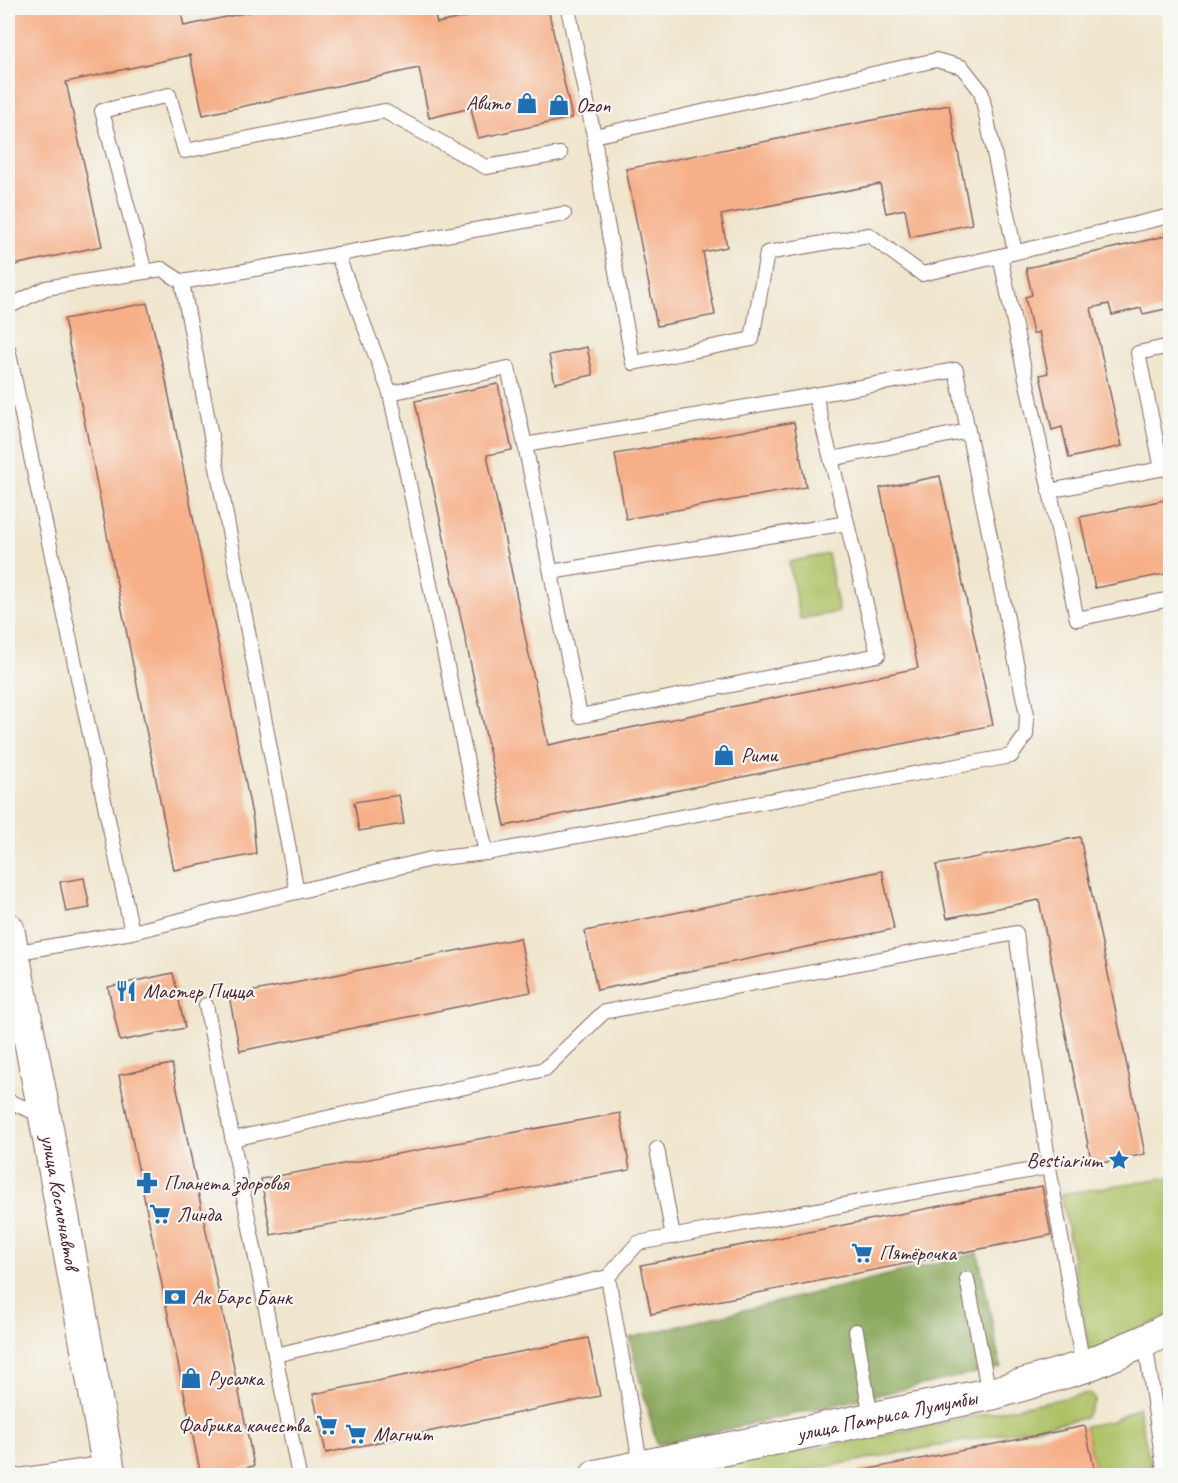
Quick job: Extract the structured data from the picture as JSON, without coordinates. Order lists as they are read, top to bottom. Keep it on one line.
{"streets":{"street":["улица Космонавтов","улица Патриса Лумумбы"]},"places":{"shop":["Авито","Ozon","Рими","Русалка"],"restaurant":["Мастер Пицца"],"place":["Bestiarium"],"pharmacy":["Планета здоровья"],"supermarket":["Линда","Пятёрочка","Фабрика качества","Магнит"],"bank":["Ак Барс Банк"]}}
